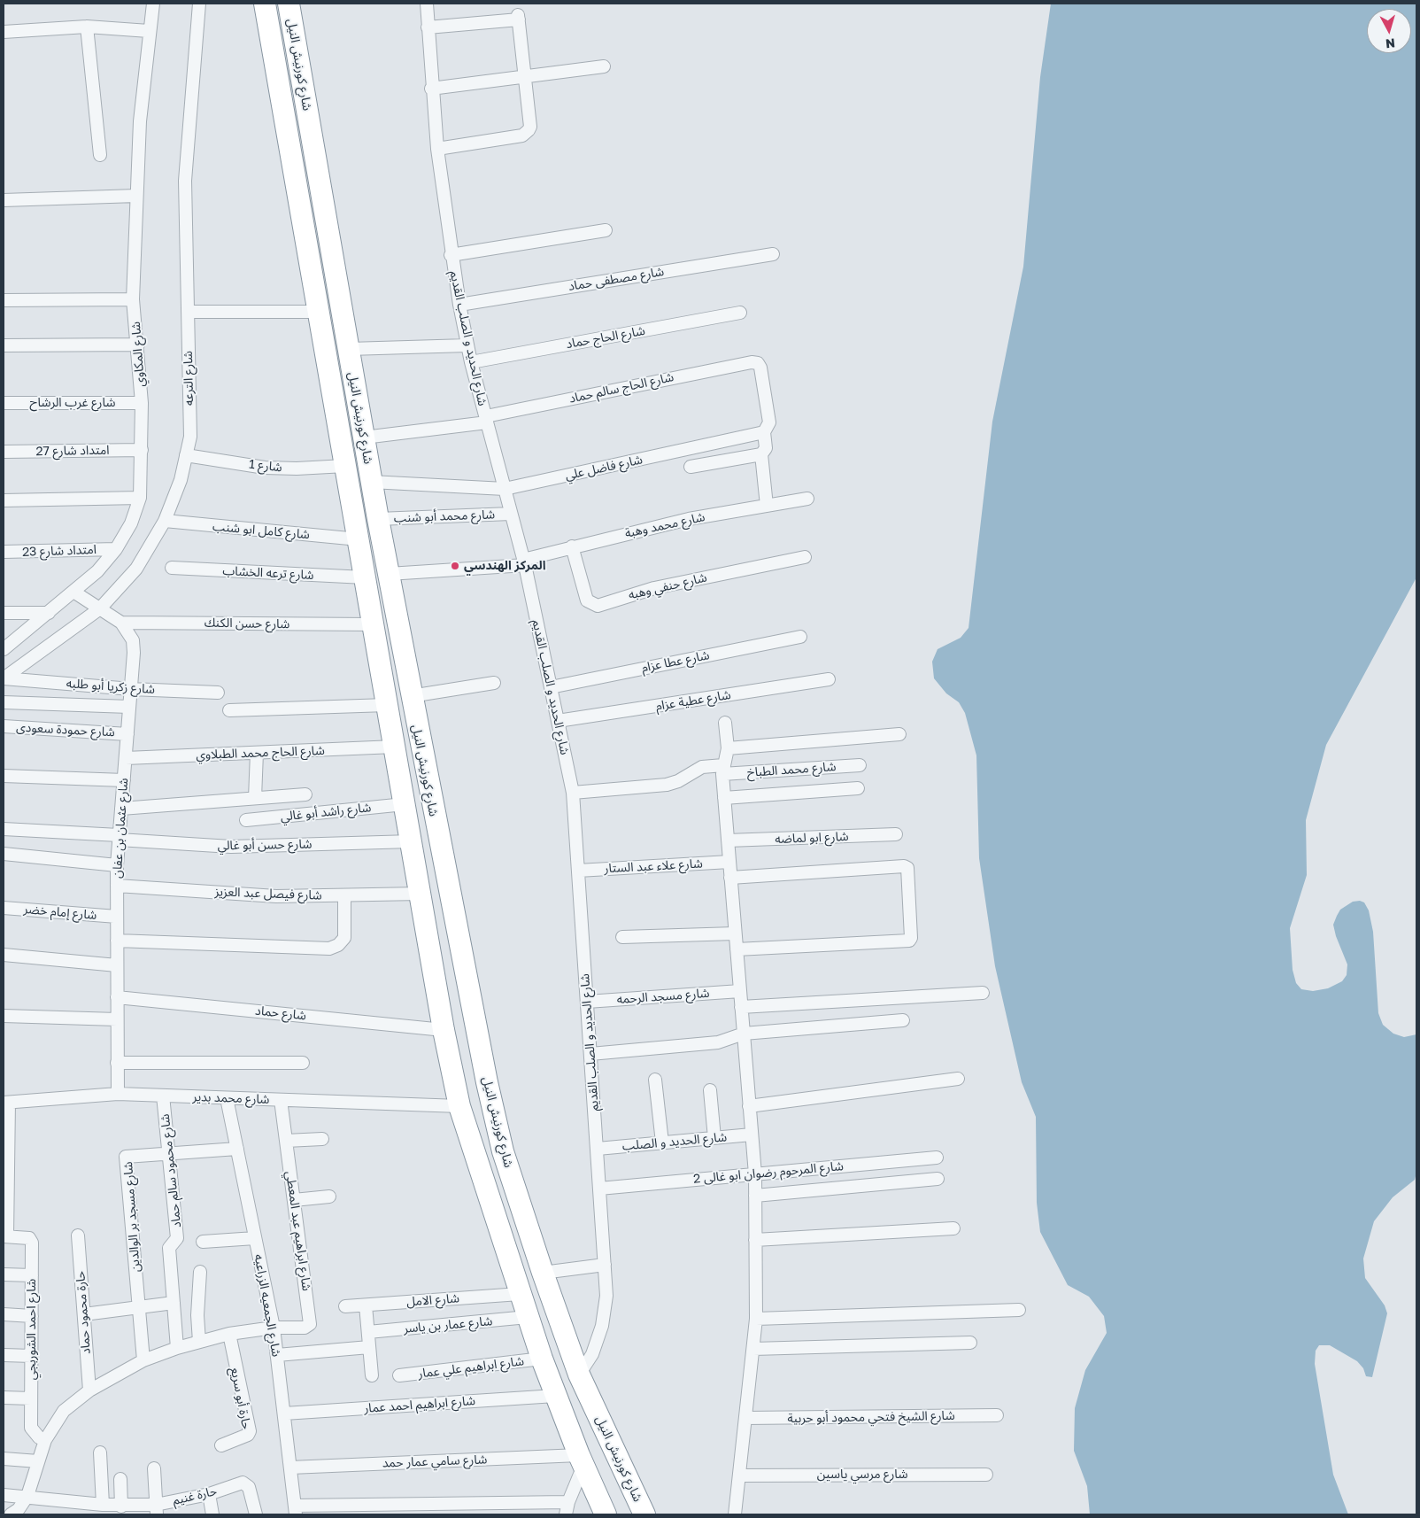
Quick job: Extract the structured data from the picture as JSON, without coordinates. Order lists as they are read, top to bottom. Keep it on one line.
{"streets":{"highway":["شارع كورنيش النيل"],"street":["شارع مصطفى حماد","شارع الحاج حماد","شارع الحديد و الصلب القديم","شارع المكاوي","شارع الترعه","شارع الحاج سالم حماد","شارع غرب الرشاح","امتداد شارع 27","شارع 1","شارع فاضل علي","شارع محمد أبو شنب","شارع محمد وهبة","شارع كامل ابو شنب","امتداد شارع 23","شارع ترعه الخشاب","شارع حنفي وهبه","شارع حسن الكنك","شارع عطا عزام","شارع زكريا أبو طلبه","شارع عطية عزام","شارع حمودة سعودى","شارع الحاج محمد الطبلاوي","شارع محمد الطباخ","شارع راشد أبو غالي","شارع عثمان بن عفان","شارع ابو لماضه","شارع حسن أبو غالي","شارع علاء عبد الستار","شارع فيصل عبد العزيز","شارع إمام خضر","شارع مسجد الرحمه","شارع حماد","شارع محمد بدير","شارع الحديد و الصلب","شارع محمود سالم حماد","شارع المرحوم رضوان ابو غالى 2","شارع مسجد بر الوالدين","شارع ابراهيم عبد المعطي","شارع الامل","شارع الجمعيه الزراعيه","حارة محمود حماد","شارع عمار بن ياسر","شارع احمد الشوربجي","شارع ابراهيم علي عمار","حارة أبو سريع","شارع ابراهيم احمد عمار","شارع الشيخ فتحي محمود أبو حربية","شارع سامي عمار حمد","شارع مرسي ياسين","حارة غنيم"]},"crossings":[["شارع كورنيش النيل","شارع الحديد و الصلب القديم"],["شارع كورنيش النيل","شارع الحاج سالم حماد"],["شارع كورنيش النيل","شارع 1"],["شارع كورنيش النيل","شارع فاضل علي"],["شارع كورنيش النيل","شارع محمد أبو شنب"],["شارع كورنيش النيل","شارع محمد وهبة"],["شارع كورنيش النيل","شارع كامل ابو شنب"],["شارع كورنيش النيل","شارع ترعه الخشاب"],["شارع كورنيش النيل","شارع حسن الكنك"],["شارع كورنيش النيل","شارع الحاج محمد الطبلاوي"],["شارع كورنيش النيل","شارع راشد أبو غالي"],["شارع كورنيش النيل","شارع حسن أبو غالي"],["شارع كورنيش النيل","شارع فيصل عبد العزيز"],["شارع كورنيش النيل","شارع حماد"],["شارع كورنيش النيل","شارع محمد بدير"],["شارع كورنيش النيل","شارع الامل"],["شارع كورنيش النيل","شارع عمار بن ياسر"],["شارع كورنيش النيل","شارع ابراهيم علي عمار"],["شارع كورنيش النيل","شارع ابراهيم احمد عمار"],["شارع كورنيش النيل","شارع سامي عمار حمد"],["شارع مصطفى حماد","شارع الحديد و الصلب القديم"],["شارع الحاج حماد","شارع الحديد و الصلب القديم"],["شارع الحديد و الصلب القديم","شارع الحاج سالم حماد"],["شارع الحديد و الصلب القديم","شارع فاضل علي"],["شارع الحديد و الصلب القديم","شارع محمد أبو شنب"],["شارع الحديد و الصلب القديم","شارع محمد وهبة"],["شارع الحديد و الصلب القديم","شارع عطا عزام"],["شارع الحديد و الصلب القديم","شارع عطية عزام"],["شارع الحديد و الصلب القديم","شارع محمد الطباخ"],["شارع الحديد و الصلب القديم","شارع علاء عبد الستار"],["شارع الحديد و الصلب القديم","شارع مسجد الرحمه"],["شارع الحديد و الصلب القديم","شارع الحديد و الصلب"],["شارع الحديد و الصلب القديم","شارع المرحوم رضوان ابو غالى 2"],["شارع المكاوي","شارع غرب الرشاح"],["شارع المكاوي","امتداد شارع 27"],["شارع المكاوي","امتداد شارع 23"],["شارع المكاوي","شارع عثمان بن عفان"],["شارع الترعه","شارع 1"],["شارع الترعه","شارع كامل ابو شنب"],["شارع الترعه","شارع زكريا أبو طلبه"],["شارع الترعه","شارع عثمان بن عفان"],["شارع الحاج سالم حماد","شارع فاضل علي"],["شارع محمد وهبة","شارع حنفي وهبه"],["شارع حسن الكنك","شارع عثمان بن عفان"],["شارع زكريا أبو طلبه","شارع عثمان بن عفان"],["شارع حمودة سعودى","شارع عثمان بن عفان"],["شارع الحاج محمد الطبلاوي","شارع عثمان بن عفان"],["شارع عثمان بن عفان","شارع حسن أبو غالي"],["شارع عثمان بن عفان","شارع فيصل عبد العزيز"],["شارع عثمان بن عفان","شارع إمام خضر"],["شارع عثمان بن عفان","شارع حماد"],["شارع عثمان بن عفان","شارع محمد بدير"],["شارع محمد بدير","شارع محمود سالم حماد"],["شارع محمد بدير","شارع ابراهيم عبد المعطي"],["شارع محمد بدير","شارع الجمعيه الزراعيه"],["شارع محمود سالم حماد","شارع مسجد بر الوالدين"],["شارع مسجد بر الوالدين","شارع الجمعيه الزراعيه"],["شارع ابراهيم عبد المعطي","شارع الجمعيه الزراعيه"],["شارع الجمعيه الزراعيه","شارع ابراهيم احمد عمار"],["شارع الجمعيه الزراعيه","شارع سامي عمار حمد"]],"places":["المركز الهندسي"],"north":"bottom"}
